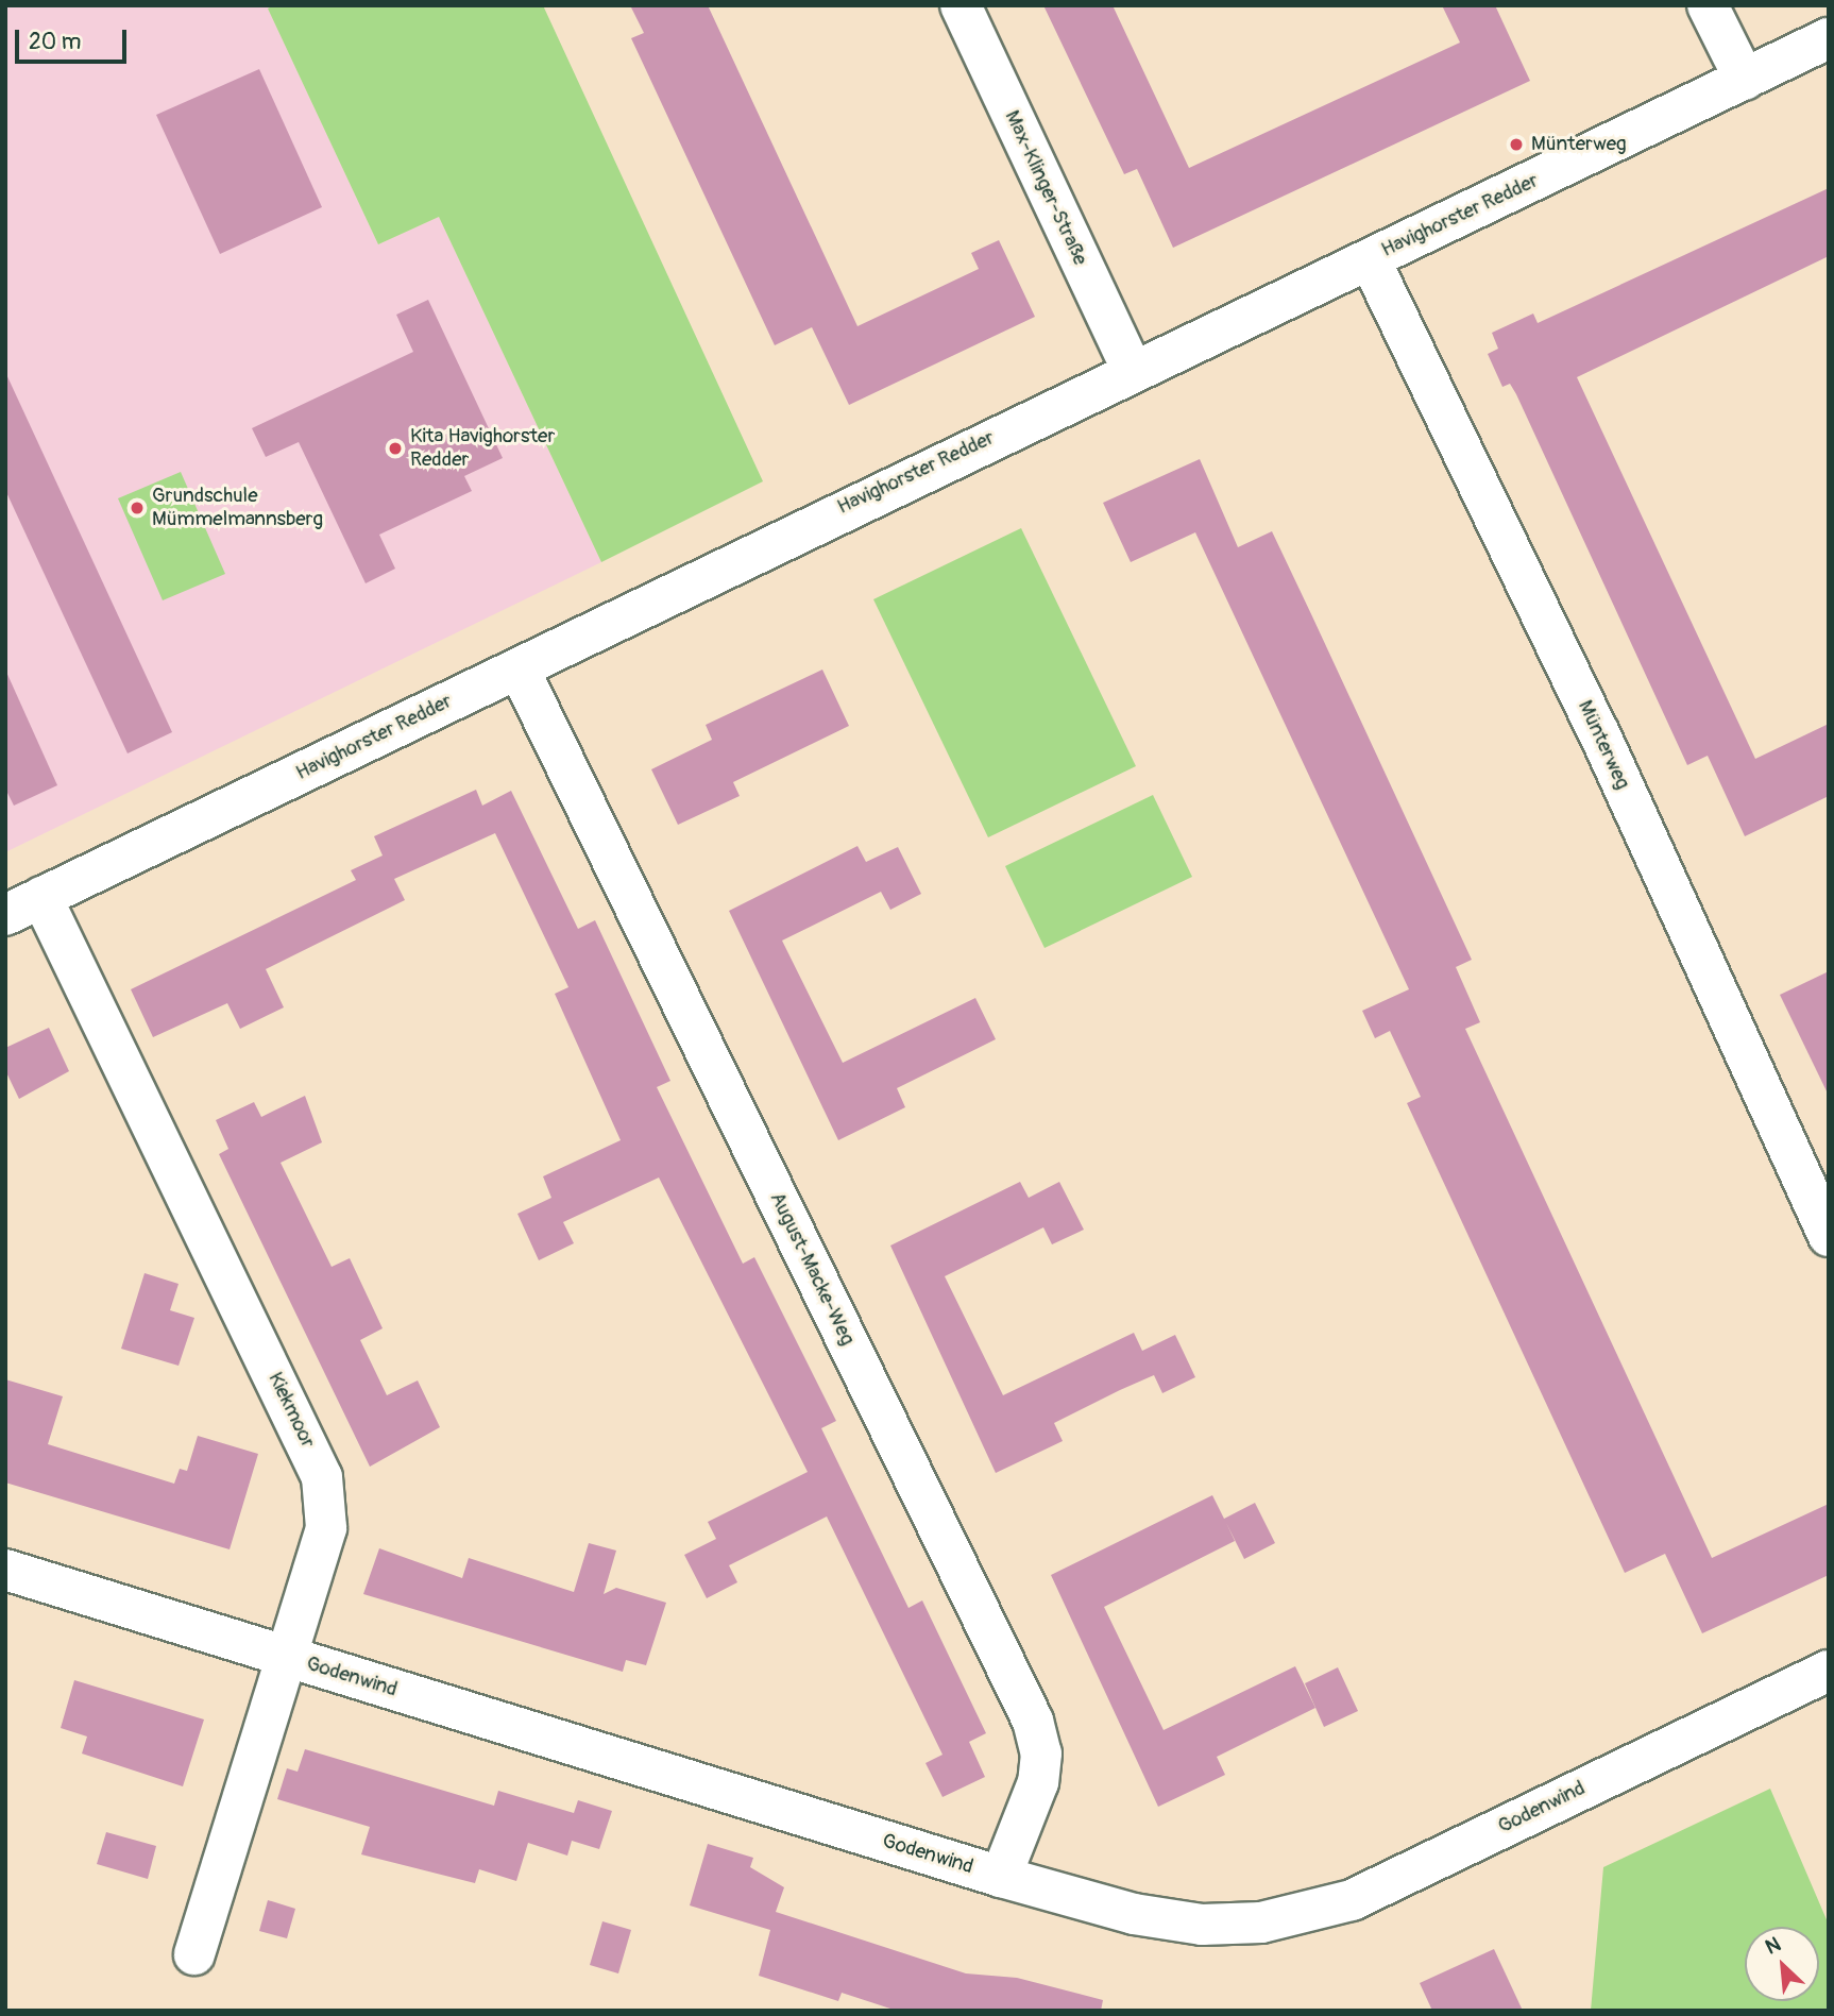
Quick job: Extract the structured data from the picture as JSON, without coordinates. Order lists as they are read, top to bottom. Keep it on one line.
{"streets":{"street":["Max-Klinger-Straße","Havighorster Redder","Münterweg","August-Macke-Weg","Kiekmoor","Godenwind"]},"crossings":[["Max-Klinger-Straße","Havighorster Redder"],["Havighorster Redder","Münterweg"],["Havighorster Redder","August-Macke-Weg"],["Havighorster Redder","Kiekmoor"],["August-Macke-Weg","Godenwind"],["Kiekmoor","Godenwind"]],"places":["Münterweg","Kita Havighorster Redder","Grundschule Mümmelmannsberg"],"scale_bar":"20 m","north":"top left"}
